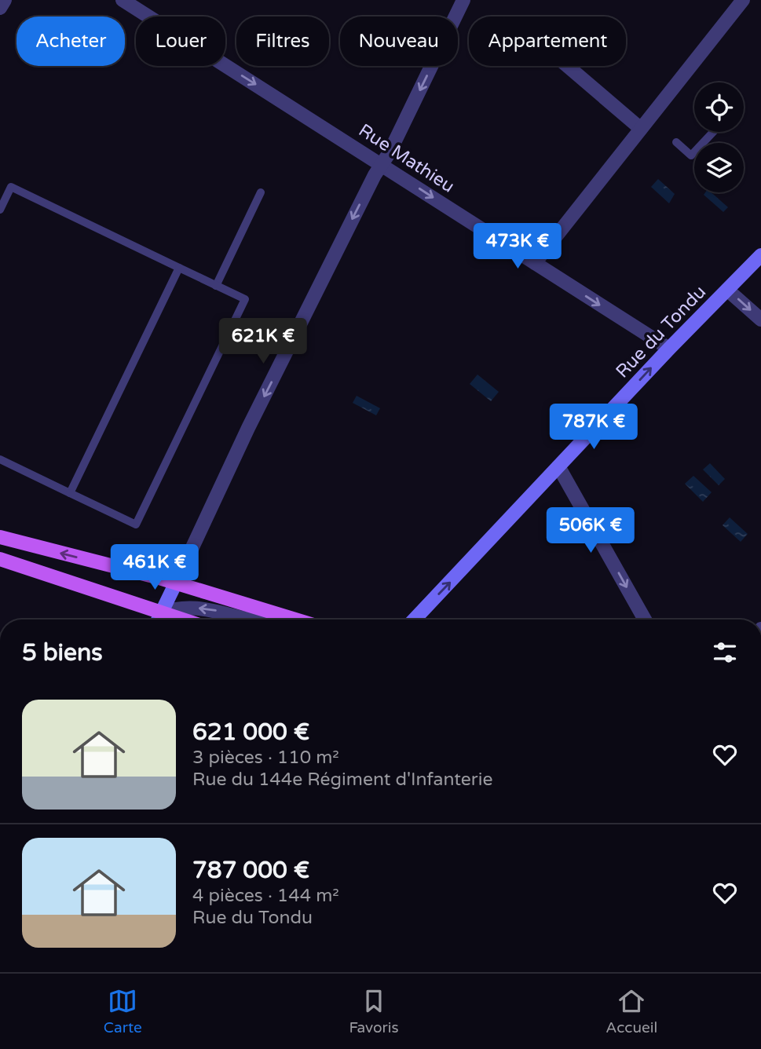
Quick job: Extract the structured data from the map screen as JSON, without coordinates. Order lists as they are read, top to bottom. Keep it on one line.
{"streets":{"street":["Rue Mathieu","Rue du Tondu"]},"crossings":[["Rue Mathieu","Rue du Tondu"]],"one_way":["Rue Mathieu","Rue du Tondu"],"page":{"chip":["Acheter","Louer","Filtres","Nouveau","Appartement"],"price":["473K €","621K €","787K €","506K €","461K €"],"heading":"5 biens","list":[{"name":"621 000 €","note":"3 pièces · 110 m² · Rue du 144e Régiment d'Infanterie"},{"name":"787 000 €","note":"4 pièces · 144 m² · Rue du Tondu"}],"tabs":["Carte","Favoris","Accueil"]}}
